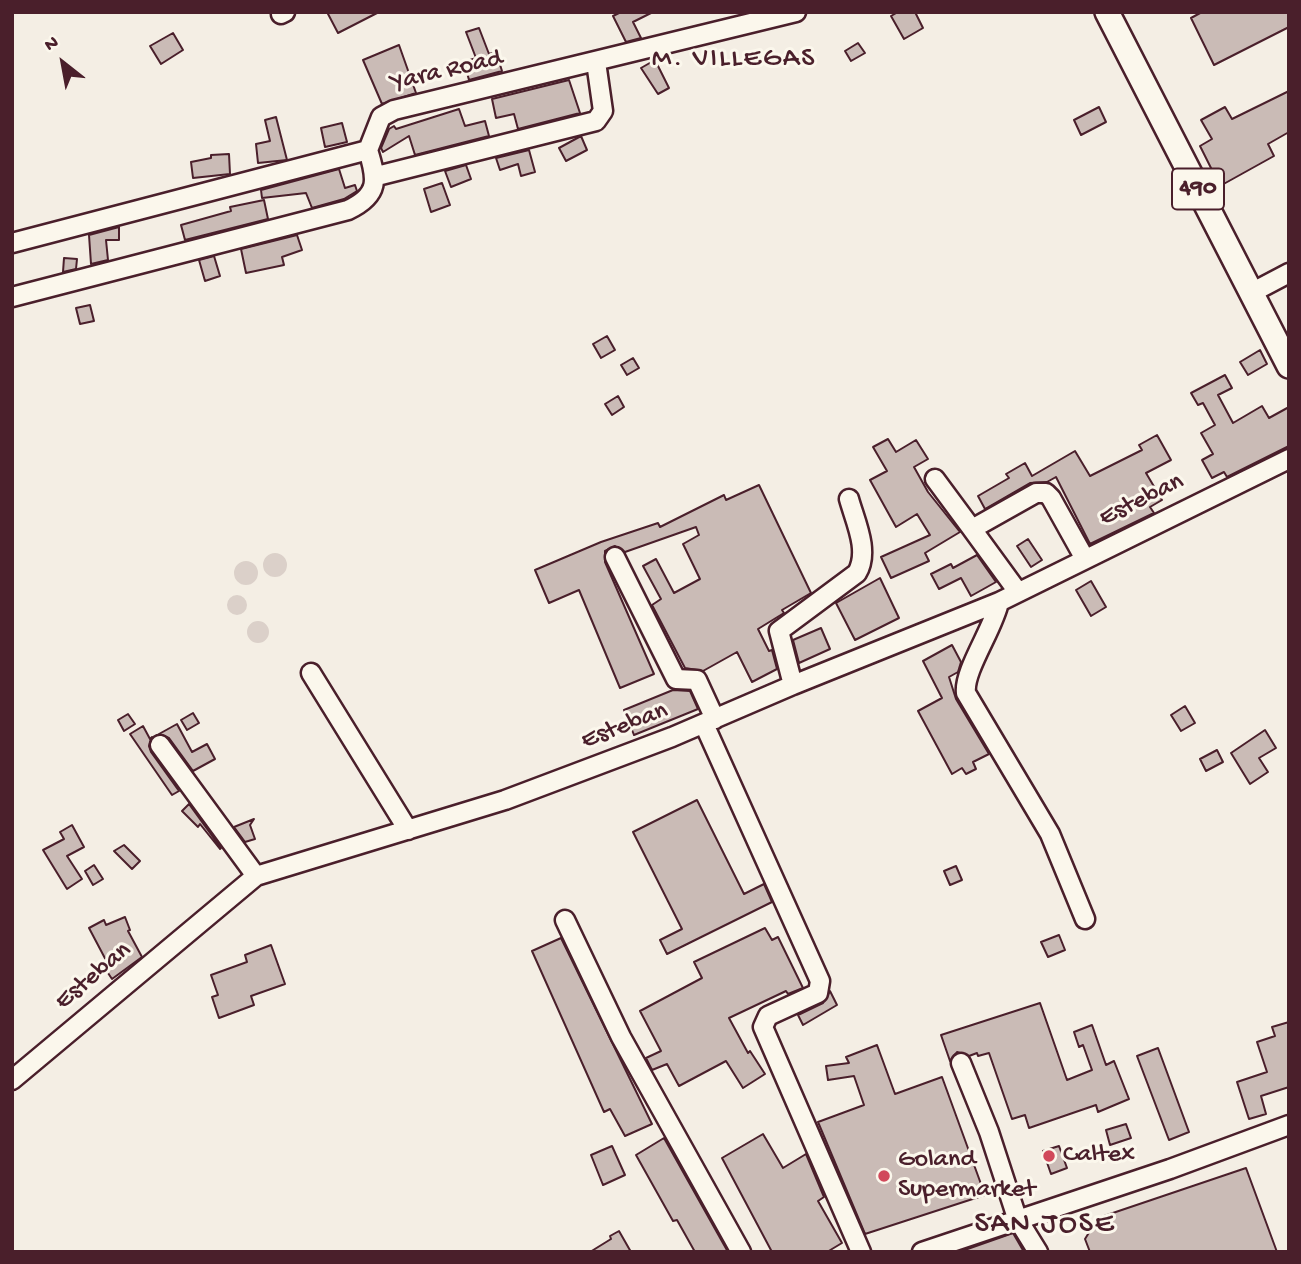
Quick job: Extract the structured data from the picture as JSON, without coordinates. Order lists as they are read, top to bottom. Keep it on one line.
{"streets":{"main road":["490"],"street":["Yara Road","Esteban"]},"districts":["M. VILLEGAS","SAN JOSE"],"places":["Caltex","Goland Supermarket"],"north":"top left"}
